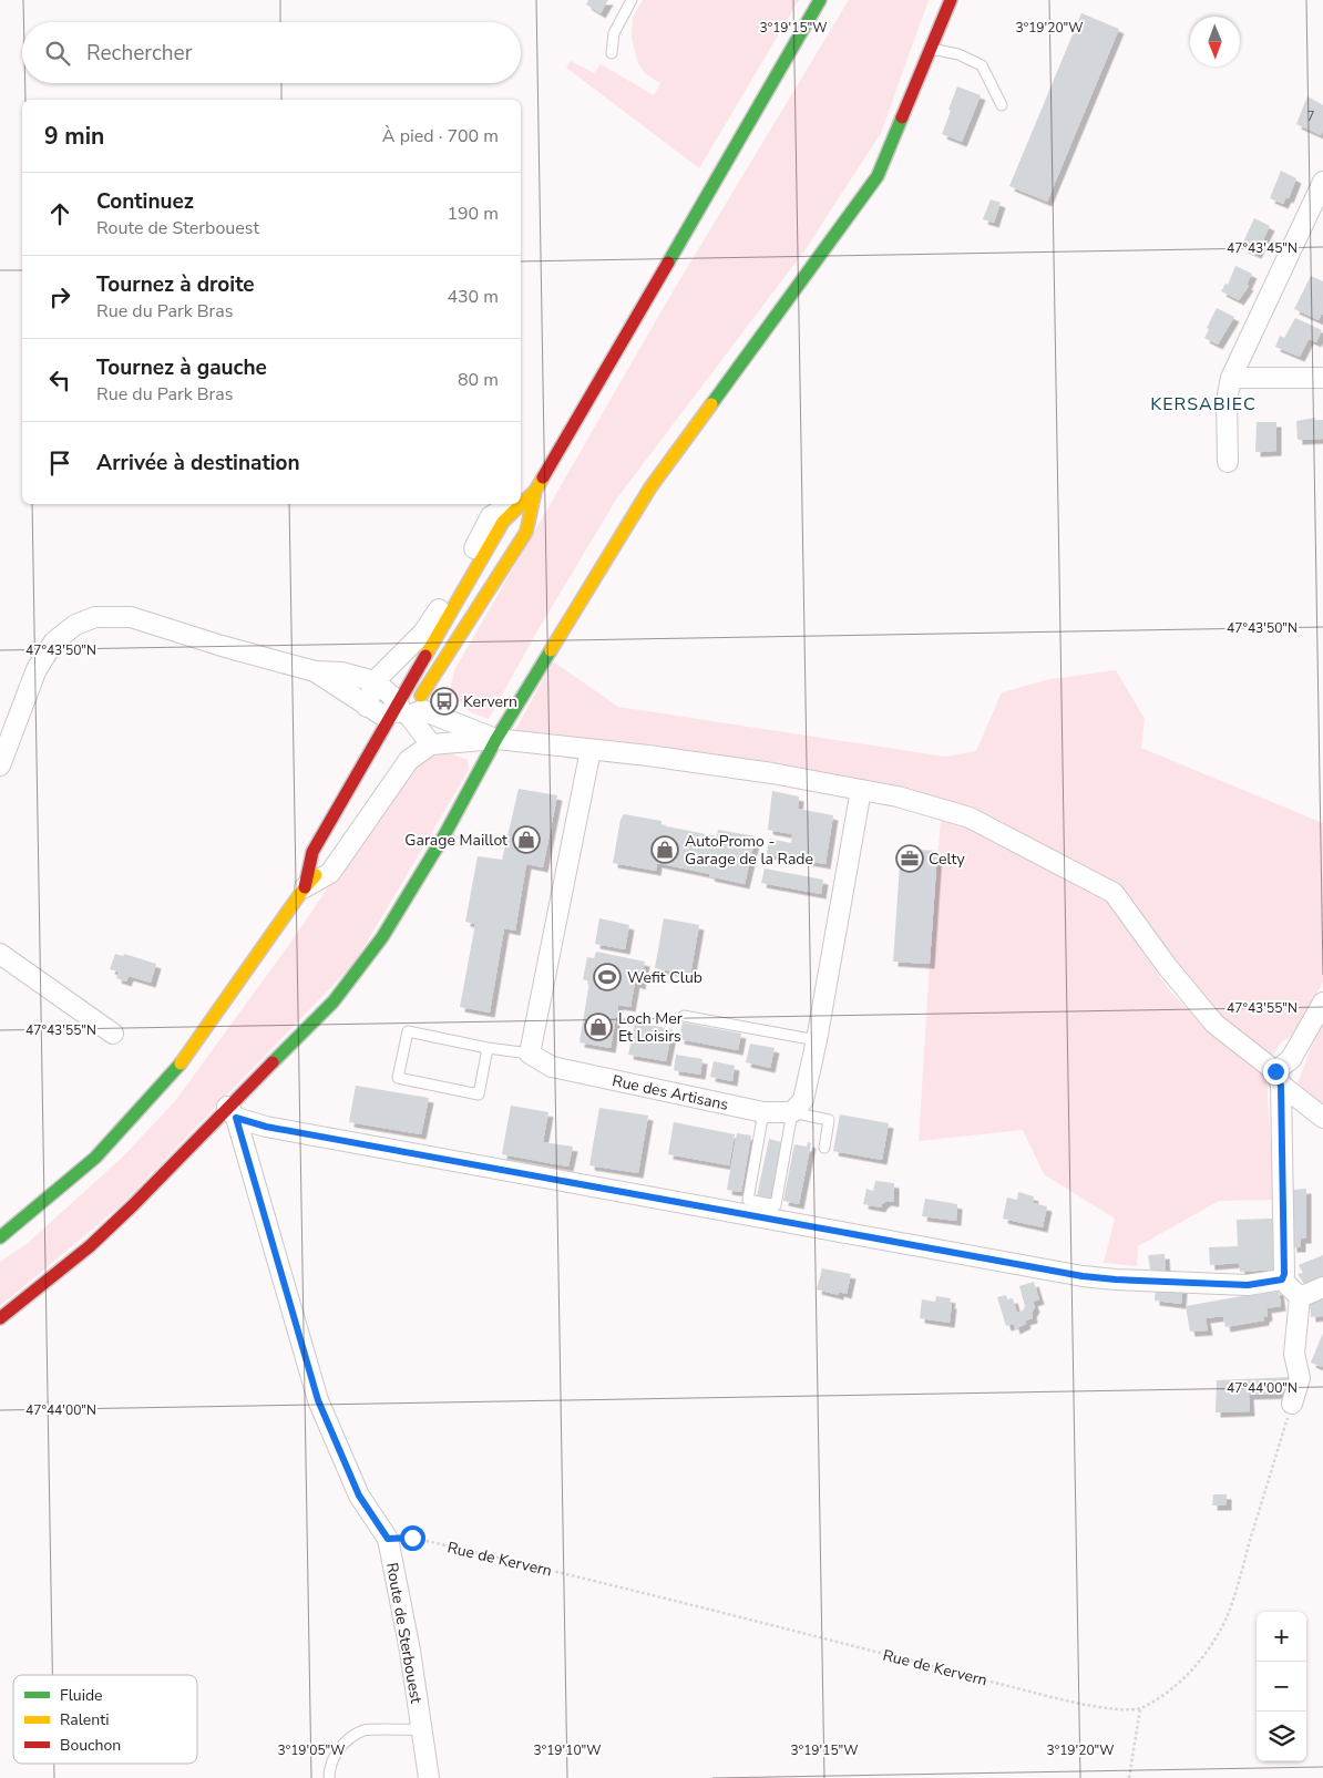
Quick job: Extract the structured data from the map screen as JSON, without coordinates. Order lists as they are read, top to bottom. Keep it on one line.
{"streets":{"street":["Rue des Artisans","Route de Sterbouest"],"path":["Rue de Kervern"]},"crossings":[["Rue de Kervern","Route de Sterbouest"]],"districts":["KERSABIEC"],"places":{"bus stop":["Kervern"],"shop":["Garage Maillot","AutoPromo - Garage de la Rade","Loch Mer Et Loisirs"],"office":["Celty"],"sports":["Wefit Club"]},"house_numbers":["7"],"legend":["Fluide","Ralenti","Bouchon"],"north":"bottom","page":{"search":"Rechercher","heading":["9 min","À pied · 700 m"],"list":[["Continuez","Route de Sterbouest","190 m"],["Tournez à droite","Rue du Park Bras","430 m"],["Tournez à gauche","Rue du Park Bras","80 m"],"Arrivée à destination"],"map_buttons":["+","−"]},"coordinates":["3°19'15\"W","3°19'20\"W","47°43'45\"N","47°43'50\"N","47°43'55\"N","47°44'00\"N","3°19'05\"W","3°19'10\"W"]}
